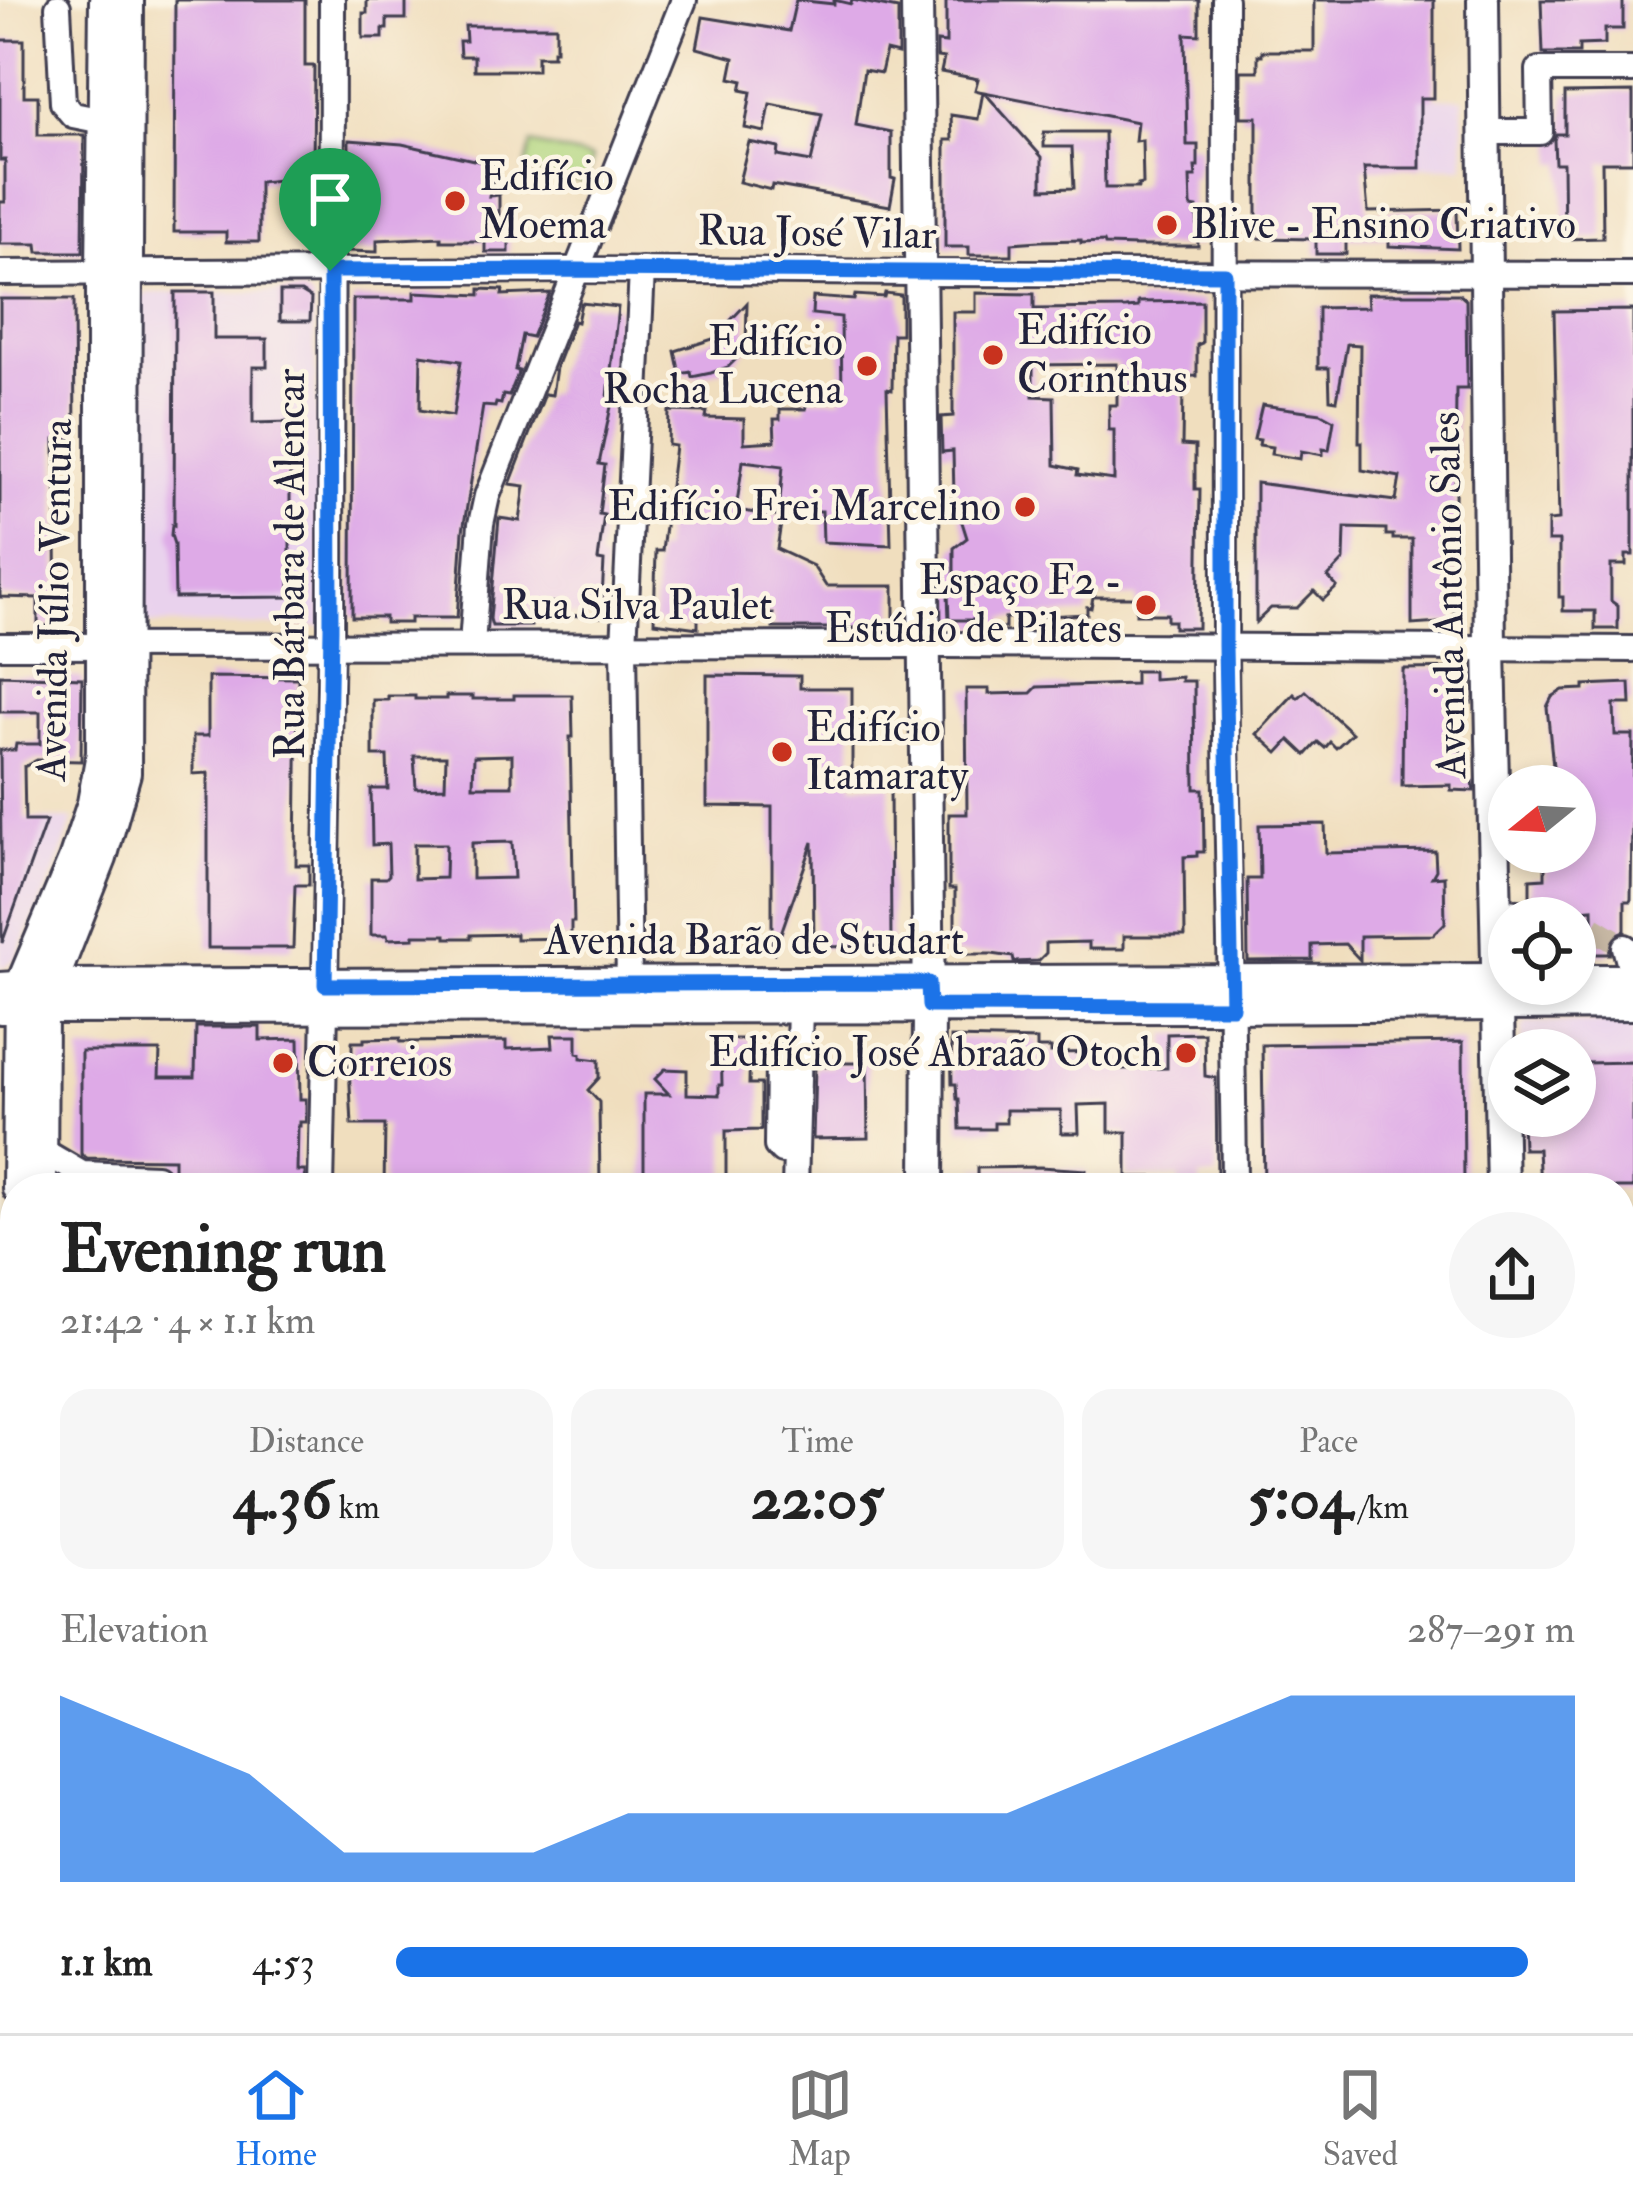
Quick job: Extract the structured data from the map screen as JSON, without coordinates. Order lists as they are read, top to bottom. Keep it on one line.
{"streets":{"main road":["Avenida Antônio Sales","Avenida Júlio Ventura","Avenida Barão de Studart"],"street":["Rua José Vilar","Rua Bárbara de Alencar","Rua Silva Paulet"]},"crossings":[["Rua José Vilar","Rua Bárbara de Alencar"],["Rua José Vilar","Avenida Antônio Sales"],["Rua José Vilar","Avenida Júlio Ventura"],["Rua Bárbara de Alencar","Rua Silva Paulet"],["Rua Bárbara de Alencar","Avenida Barão de Studart"],["Avenida Antônio Sales","Rua Silva Paulet"],["Avenida Júlio Ventura","Rua Silva Paulet"],["Avenida Júlio Ventura","Avenida Barão de Studart"]],"places":["Edifício Moema","Blive - Ensino Criativo","Edifício Corinthus","Edifício Rocha Lucena","Edifício Frei Marcelino","Espaço F2 - Estúdio de Pilates","Edifício Itamaraty","Edifício José Abraão Otoch","Correios"],"north":"left","page":{"heading":["Evening run","21:42 · 4 × 1.1 km"],"stats":[["Distance","4.36 km"],["Time","22:05"],["Pace","5:04 /km"]],"chart":["Elevation","287–291 m"],"list":[{"name":"1.1 km","note":"4:53"}],"tabs":["Home","Map","Saved"]}}
